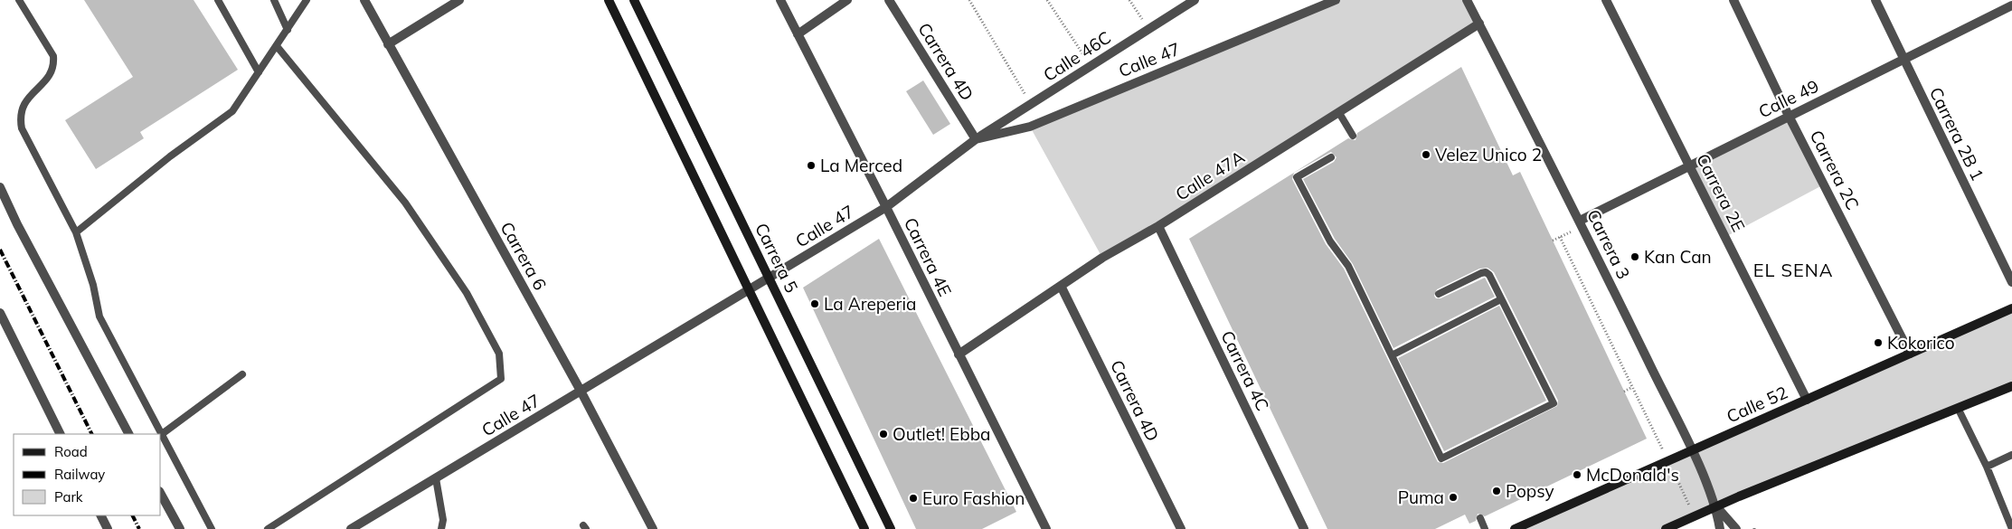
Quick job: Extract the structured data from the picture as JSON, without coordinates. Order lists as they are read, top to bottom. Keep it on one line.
{"streets":{"main road":["Carrera 5","Calle 52"],"street":["Calle 46C","Calle 47","Carrera 4D","Calle 49","Carrera 2B 1","Carrera 2C","Calle 47A","Carrera 2E","Carrera 3","Carrera 6","Carrera 4E","Carrera 4C"]},"crossings":[["Calle 46C","Calle 47"],["Calle 46C","Carrera 4D"],["Calle 47","Carrera 4D"],["Calle 47","Carrera 6"],["Calle 47","Carrera 4E"],["Calle 47","Carrera 5"],["Carrera 4D","Calle 47A"],["Calle 49","Carrera 2B 1"],["Calle 49","Carrera 2C"],["Calle 49","Carrera 2E"],["Calle 49","Carrera 3"],["Carrera 2C","Calle 52"],["Calle 47A","Carrera 3"],["Calle 47A","Carrera 4E"],["Calle 47A","Carrera 4C"],["Carrera 2E","Calle 52"],["Carrera 3","Calle 52"]],"districts":["EL SENA"],"places":["Velez Unico 2","La Merced","Kan Can","La Areperia","Kokorico","Outlet! Ebba","McDonald's","Popsy","Puma","Euro Fashion"],"legend":["Road","Railway","Park"]}
